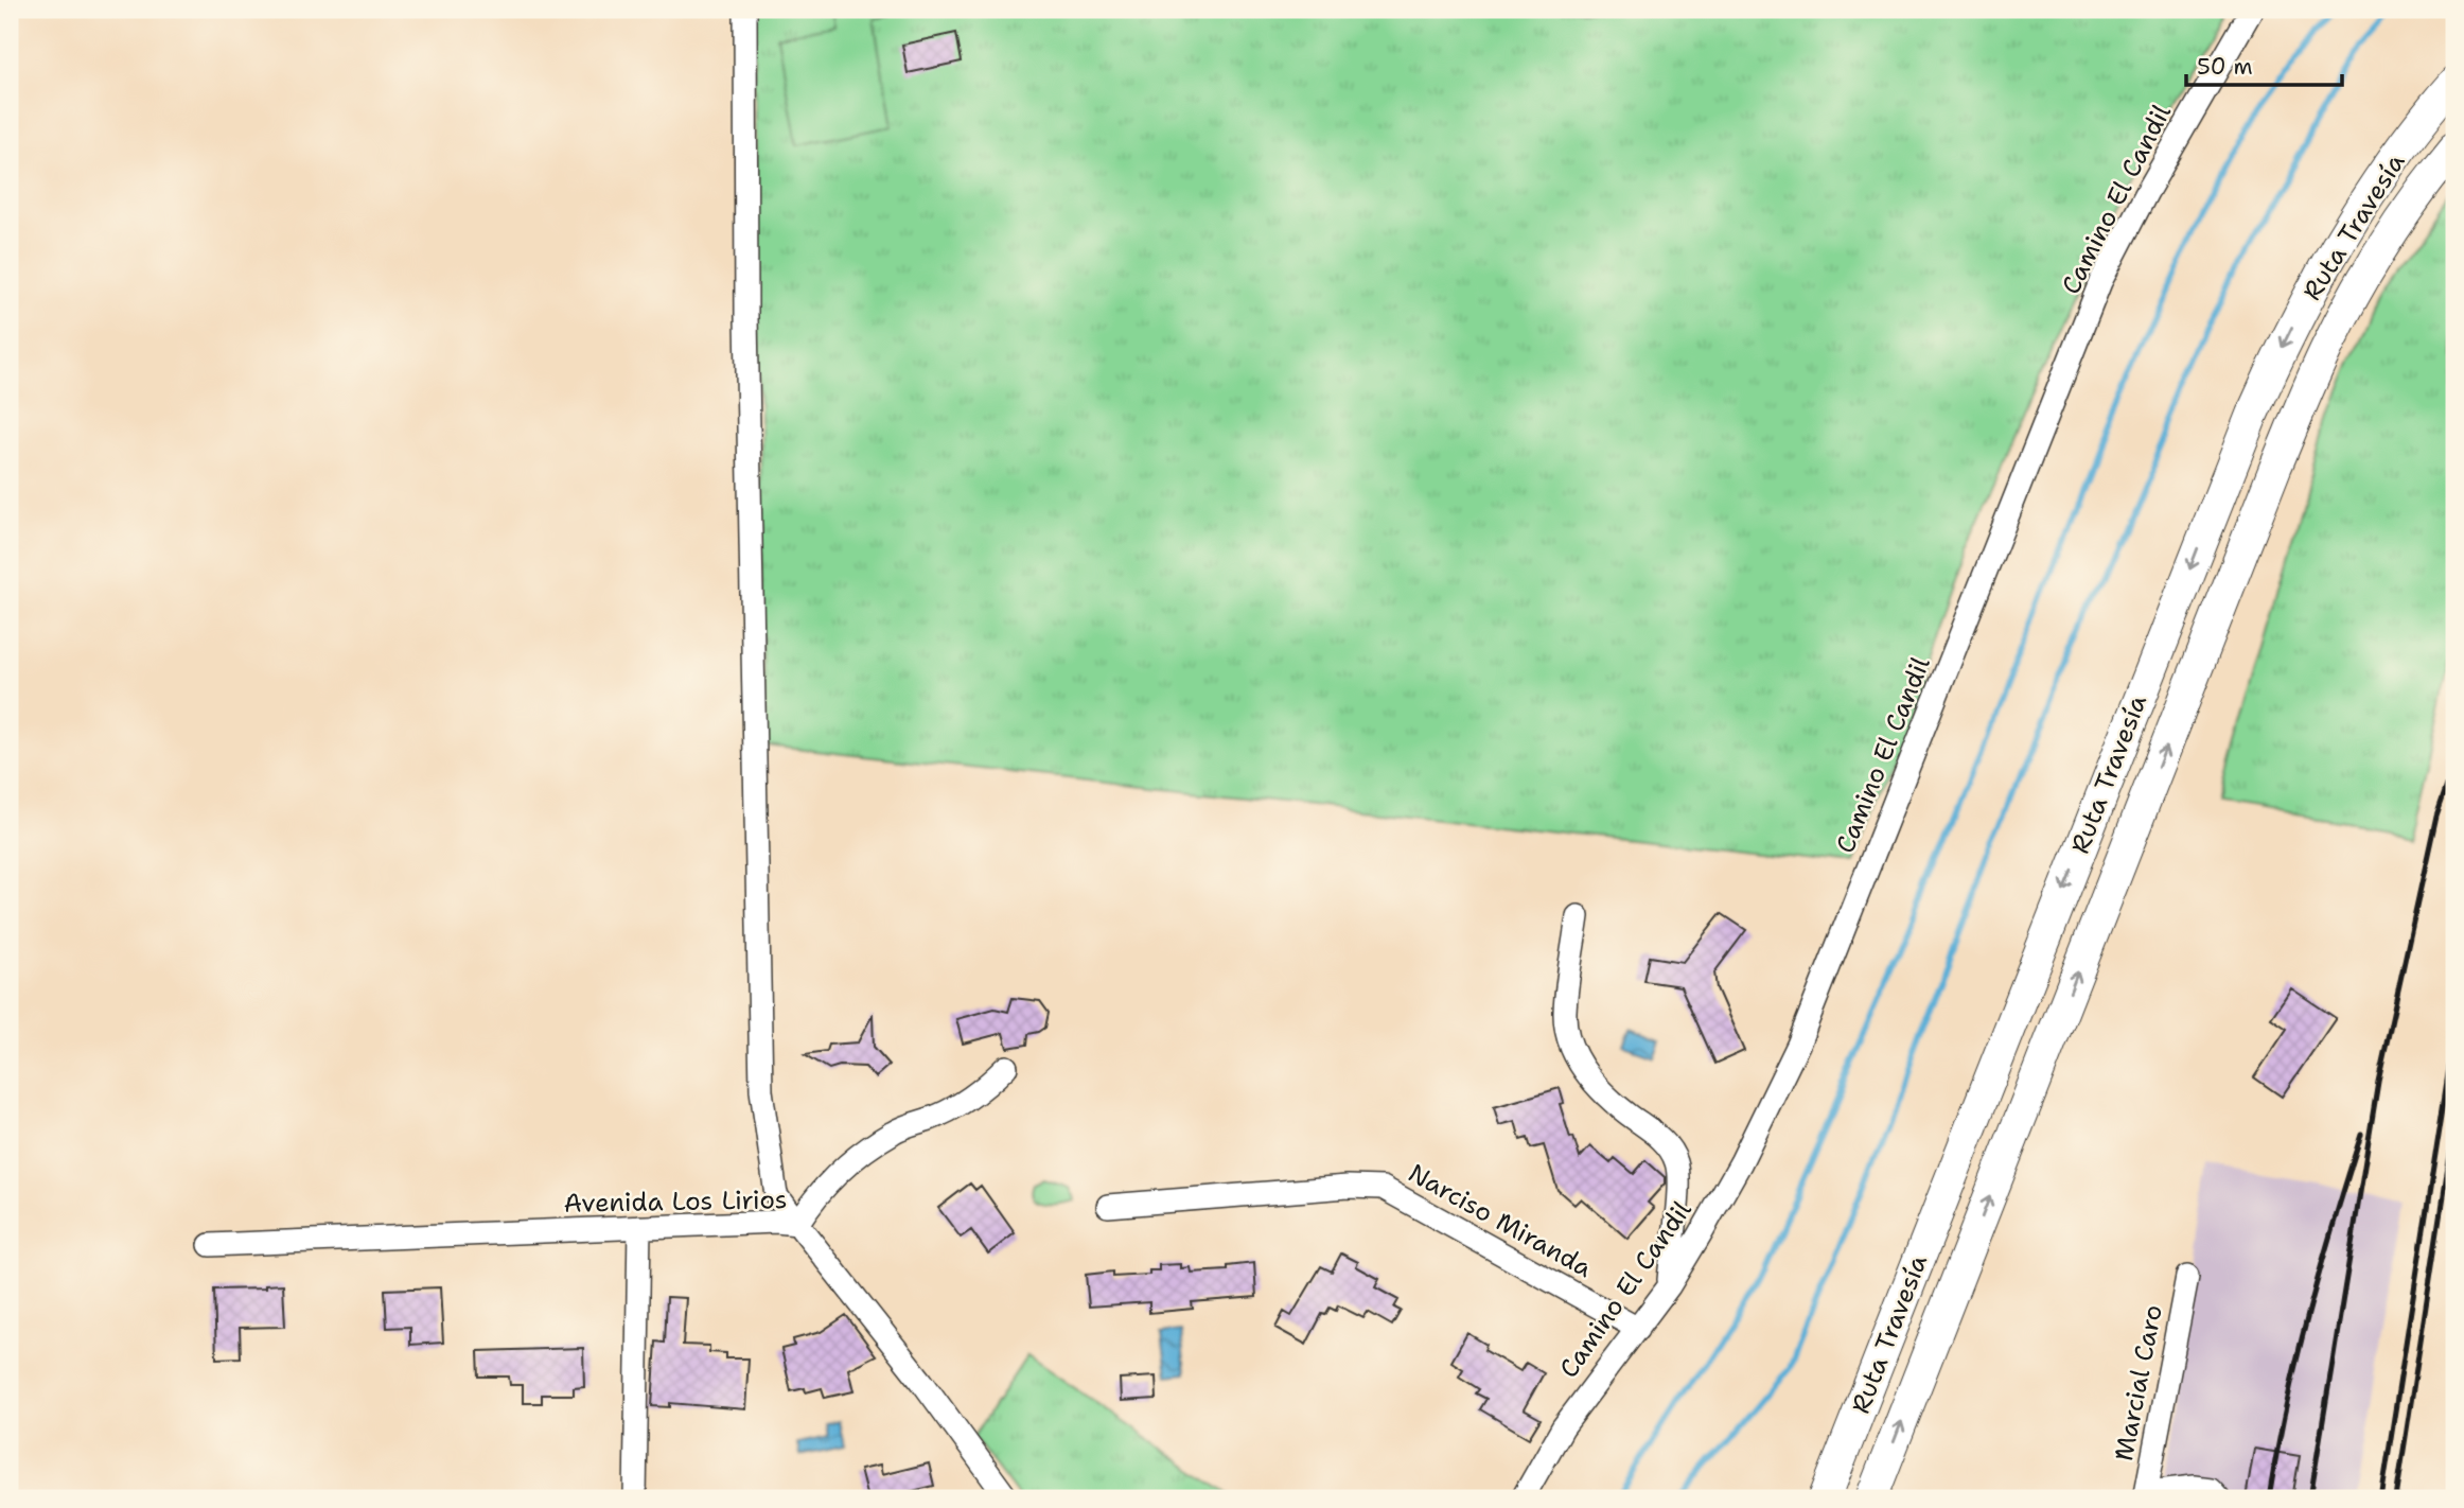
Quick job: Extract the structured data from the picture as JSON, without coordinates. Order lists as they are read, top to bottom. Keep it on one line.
{"streets":{"highway":["Ruta Travesía"],"street":["Camino El Candil","Avenida Los Lirios","Narciso Miranda","Marcial Caro"]},"crossings":[["Camino El Candil","Narciso Miranda"]],"scale_bar":"50 m"}
